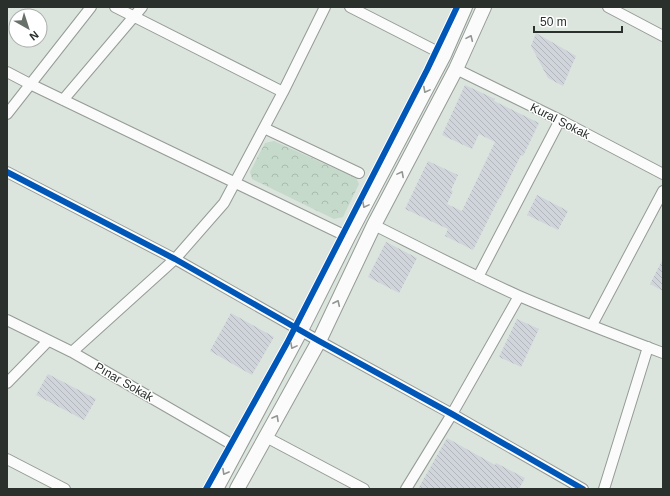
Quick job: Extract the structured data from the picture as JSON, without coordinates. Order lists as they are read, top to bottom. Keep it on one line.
{"streets":{"street":["Kural Sokak","Pınar Sokak"]},"scale_bar":"50 m","north":"bottom right"}
